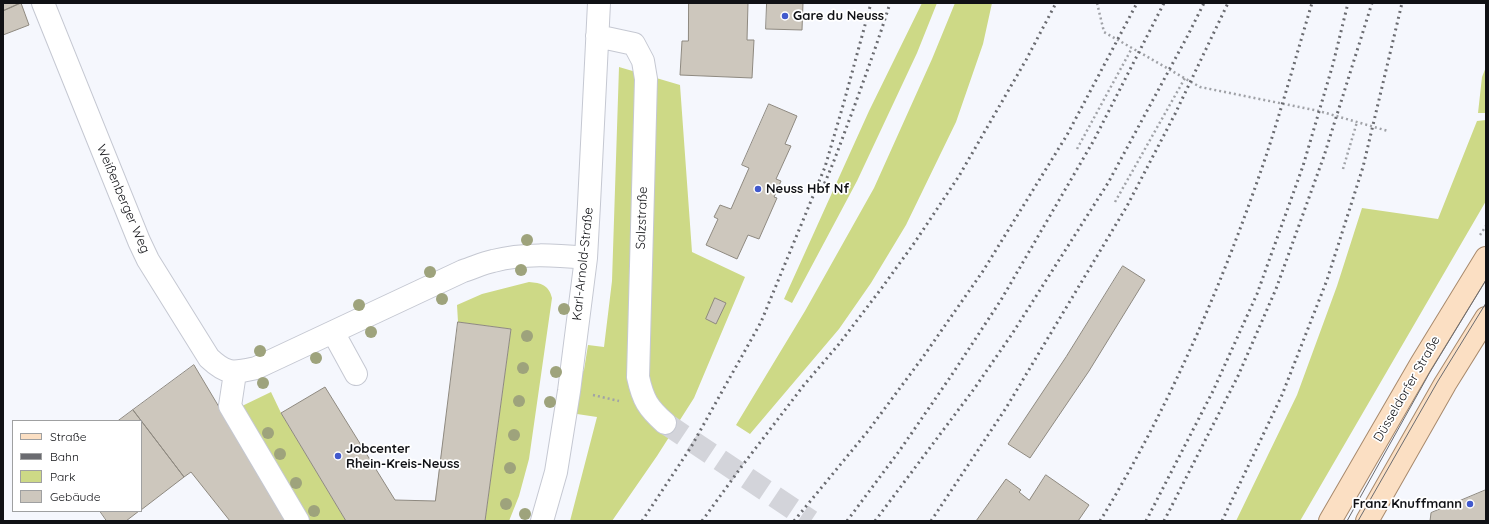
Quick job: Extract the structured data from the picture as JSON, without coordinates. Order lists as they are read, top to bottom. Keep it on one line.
{"streets":{"main road":["Düsseldorfer Straße"],"street":["Weißenberger Weg","Salzstraße","Karl-Arnold-Straße"]},"crossings":[["Salzstraße","Karl-Arnold-Straße"]],"places":["Gare du Neuss","Neuss Hbf Nf","Jobcenter Rhein-Kreis-Neuss","Franz Knuffmann"],"legend":["Straße","Bahn","Park","Gebäude"]}
